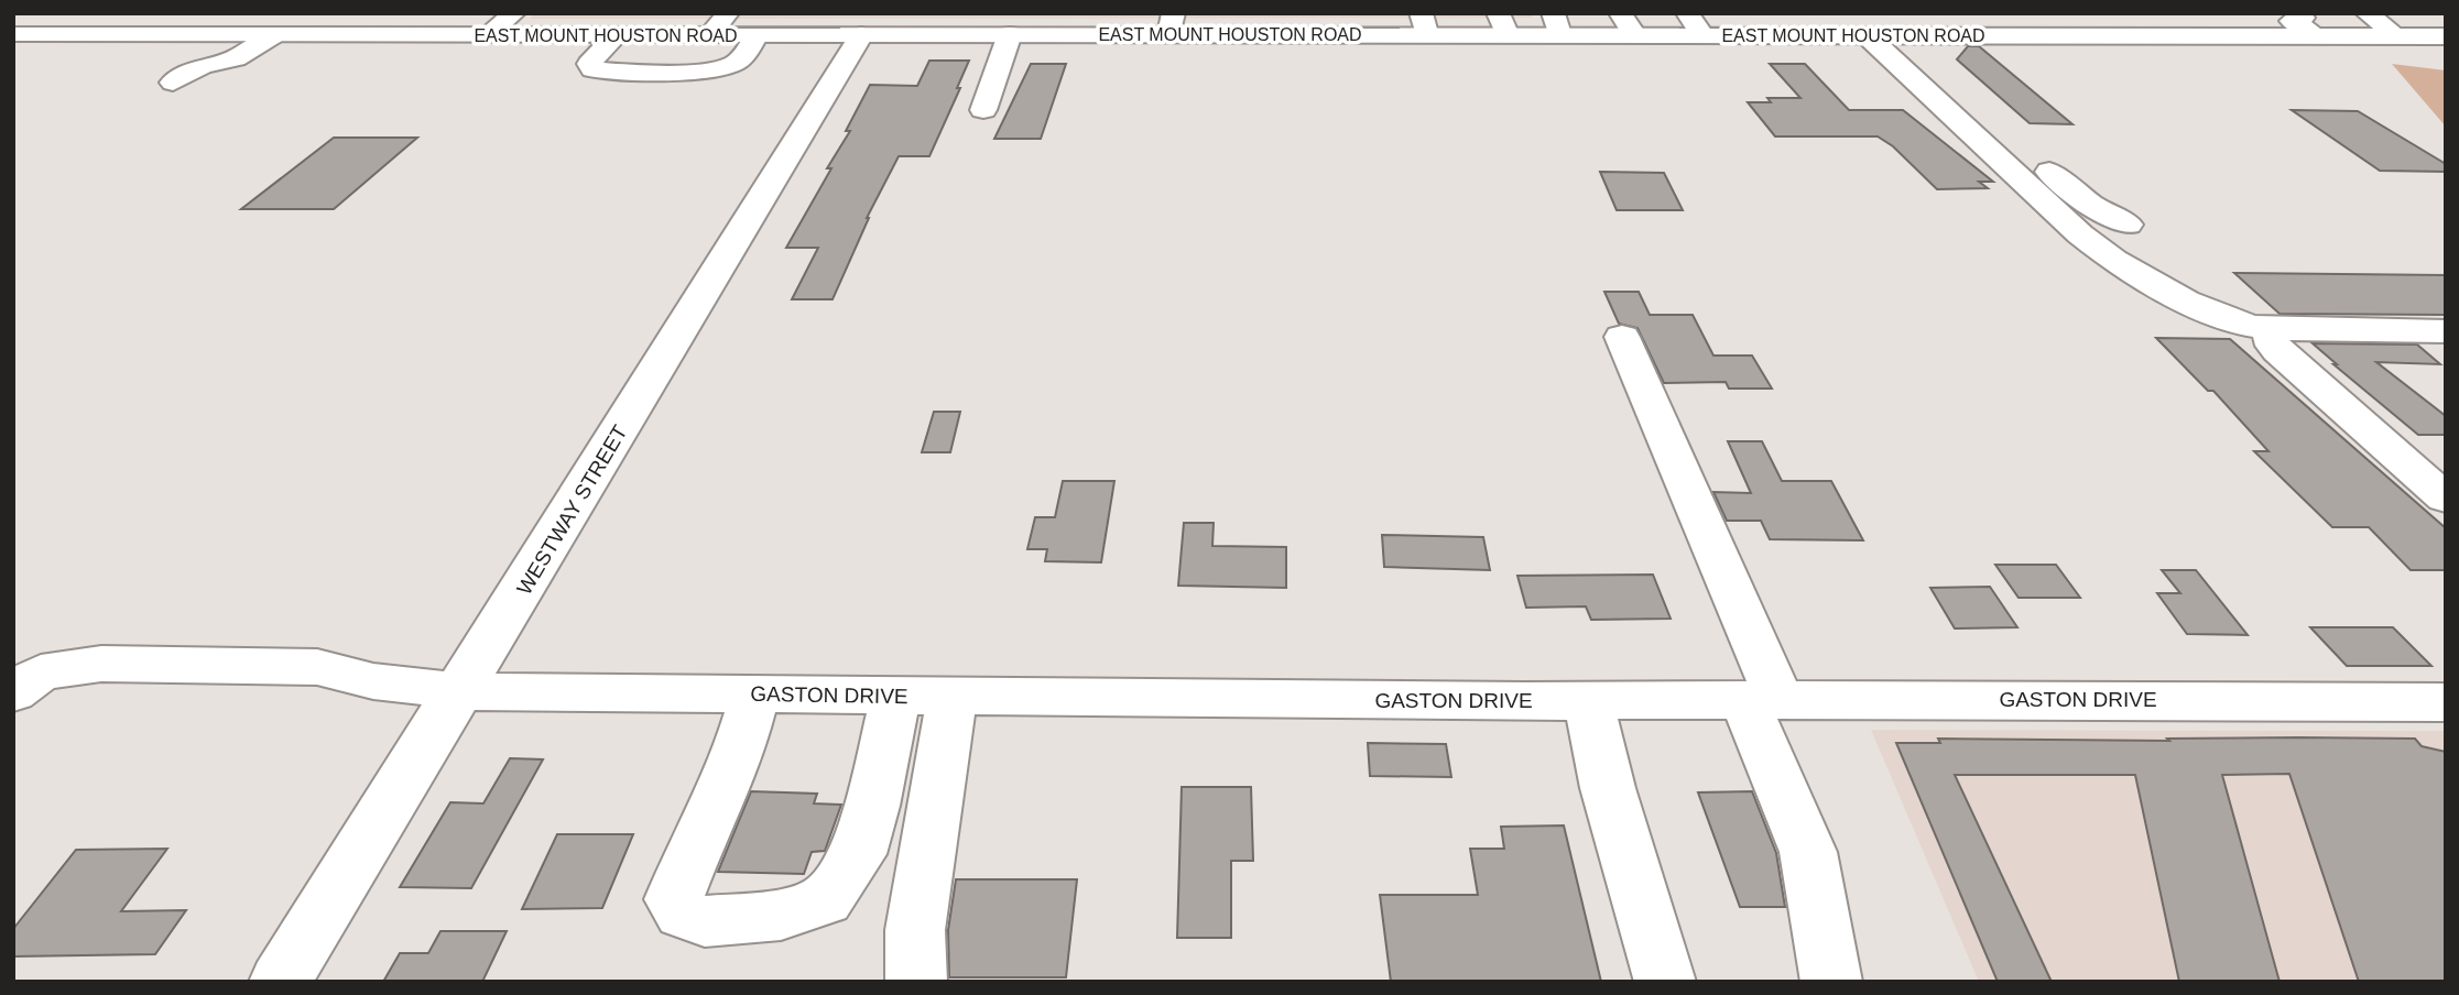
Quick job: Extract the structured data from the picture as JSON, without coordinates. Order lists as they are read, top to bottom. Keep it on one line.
{"streets":{"main road":["EAST MOUNT HOUSTON ROAD","WESTWAY STREET","GASTON DRIVE"]},"crossings":[["EAST MOUNT HOUSTON ROAD","WESTWAY STREET"],["WESTWAY STREET","GASTON DRIVE"]]}
